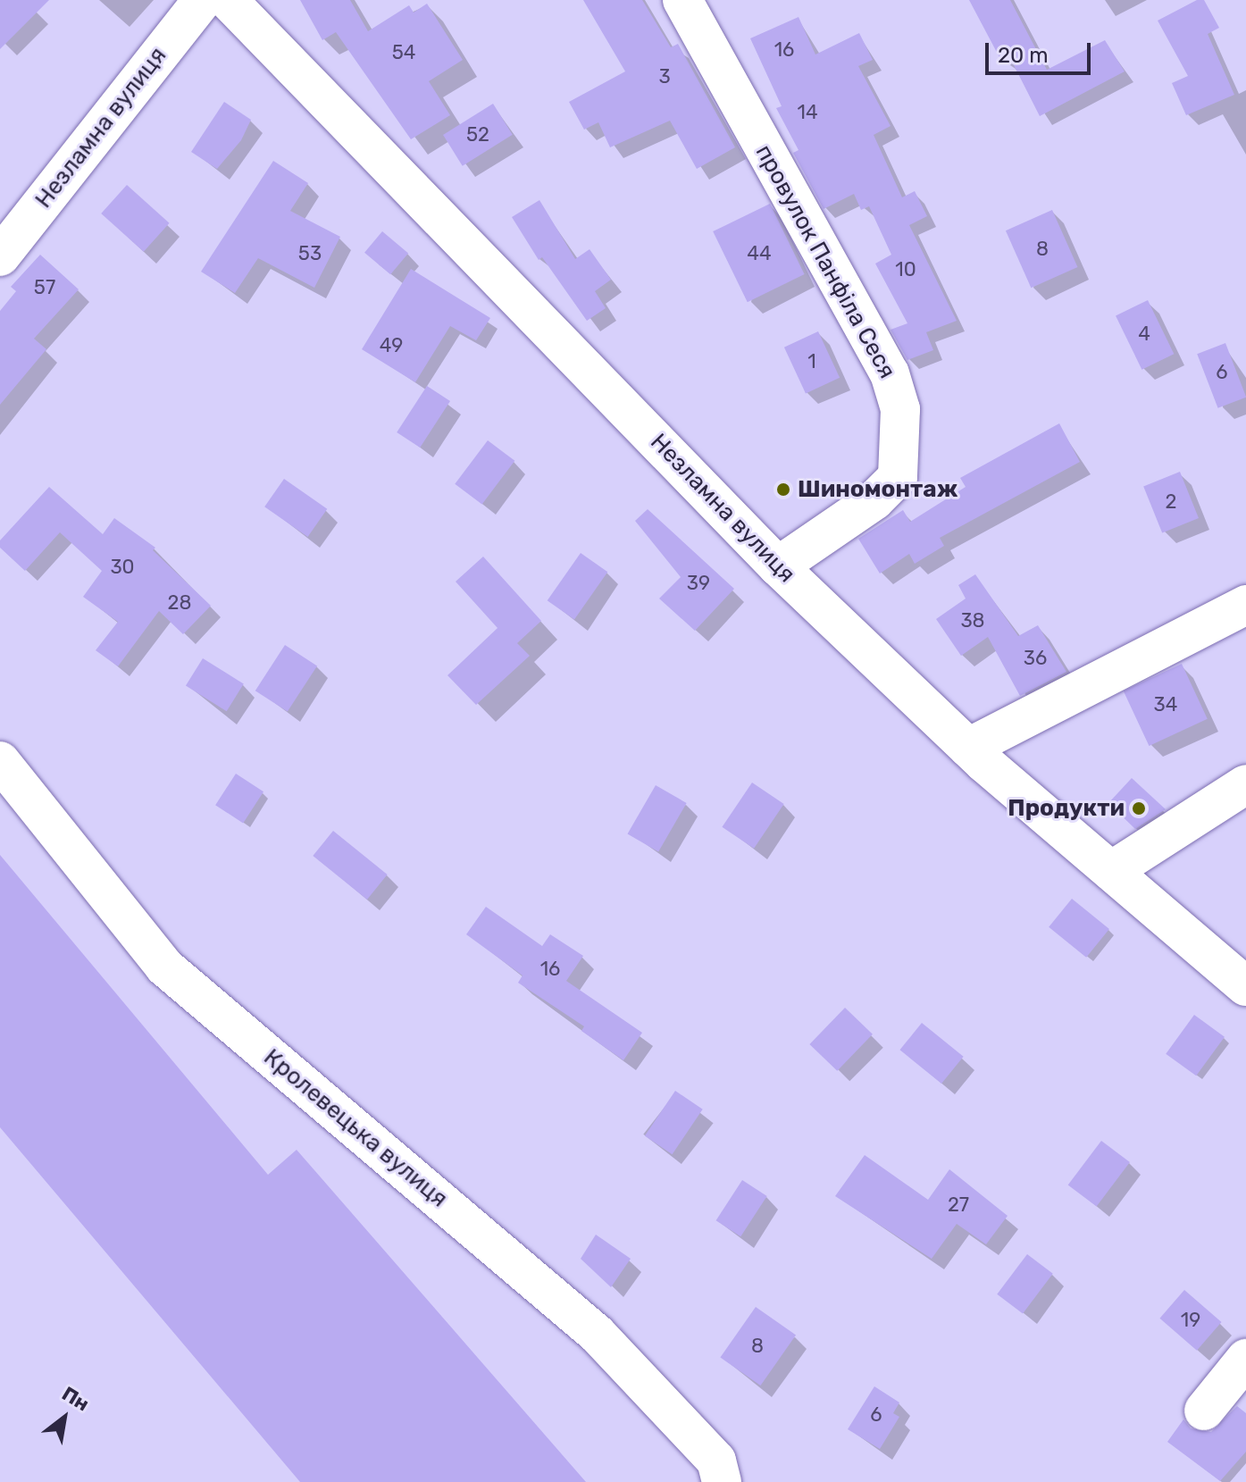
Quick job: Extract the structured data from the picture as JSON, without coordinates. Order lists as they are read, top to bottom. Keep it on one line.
{"streets":{"street":["Незламна вулиця","провулок Панфіла Сеся","Кролевецька вулиця"]},"crossings":[["Незламна вулиця","провулок Панфіла Сеся"]],"places":["Шиномонтаж","Продукти"],"house_numbers":["16","54","3","14","52","8","53","44","10","57","4","49","1","6","2","30","39","28","38","36","34","16","27","19","8","6"],"scale_bar":"20 m","north":"top right"}
